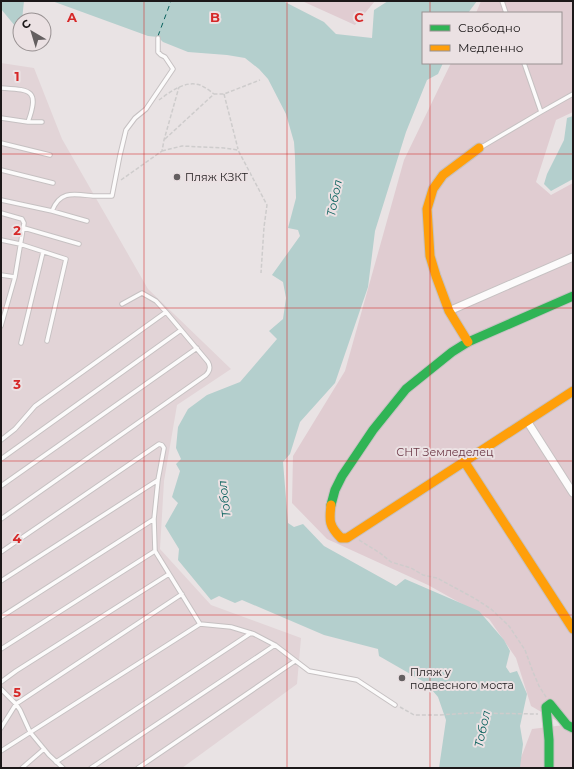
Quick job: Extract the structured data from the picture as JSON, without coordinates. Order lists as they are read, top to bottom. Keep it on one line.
{"water":["Тобол"],"parks":["СНТ Земледелец"],"places":["Пляж КЗКТ","Пляж у подвесного моста"],"legend":["Свободно","Медленно"],"north":"top left","grid":{"columns":["A","B","C"],"rows":["1","2","3","4","5"]}}
